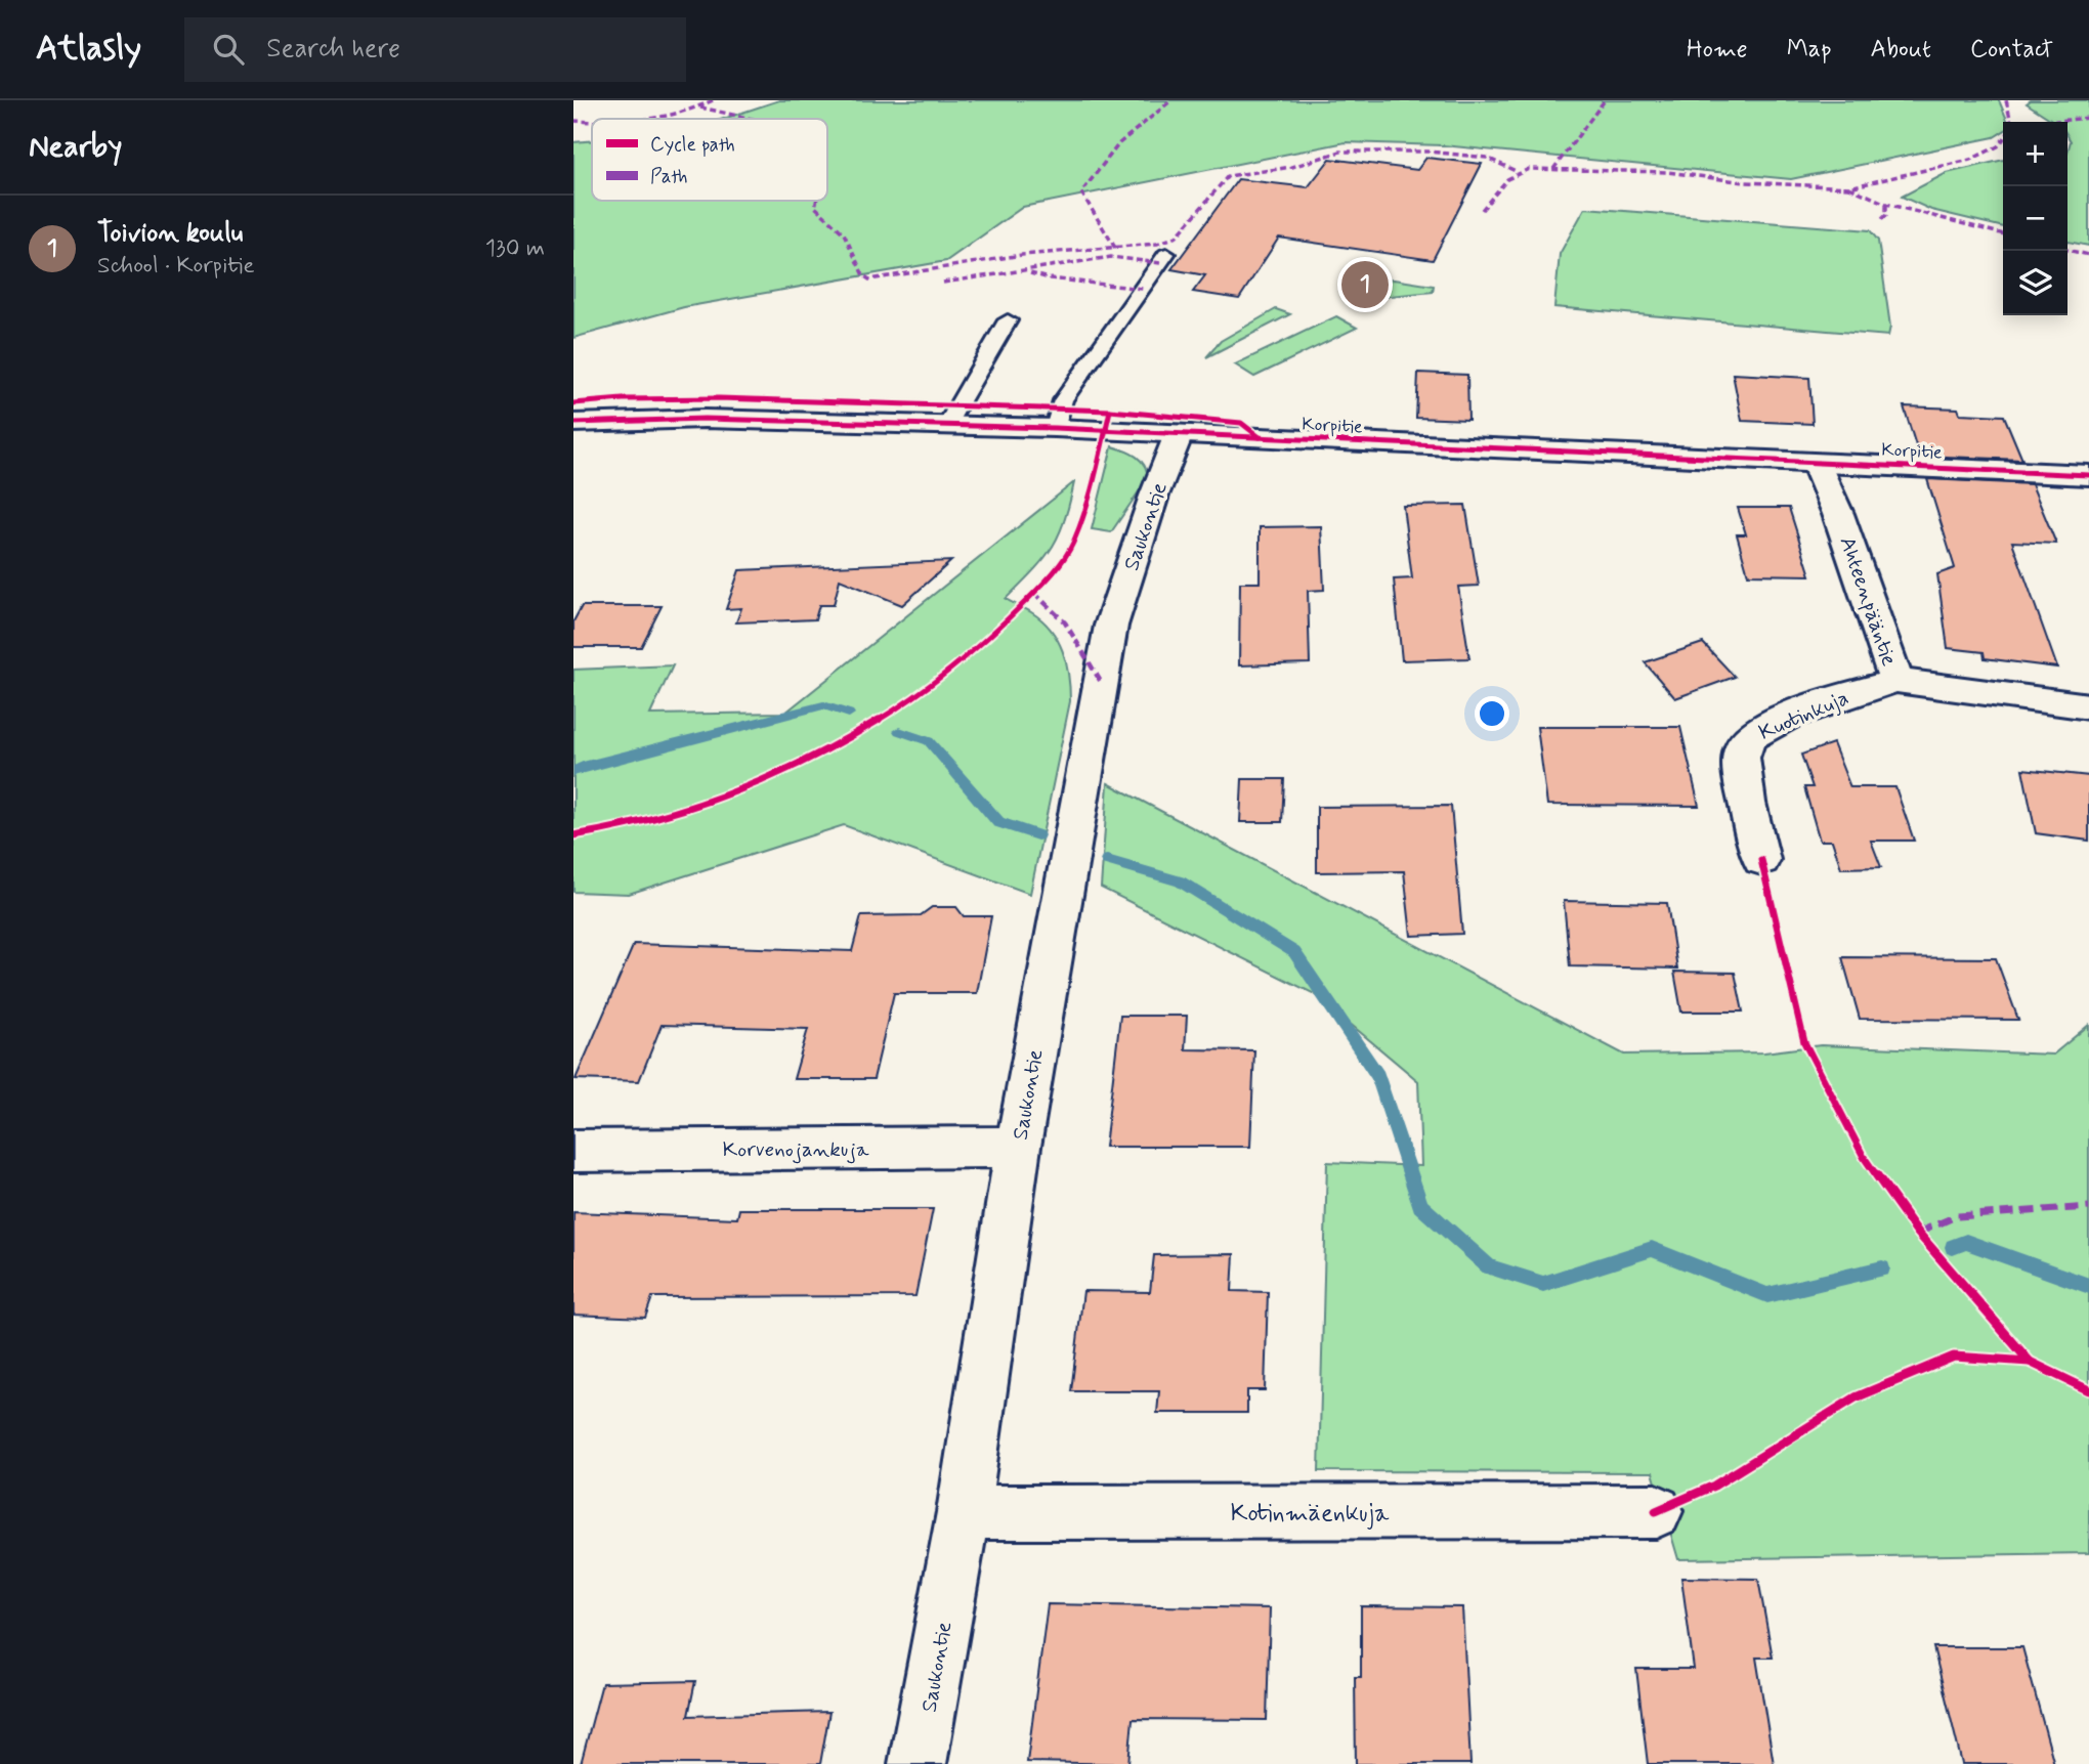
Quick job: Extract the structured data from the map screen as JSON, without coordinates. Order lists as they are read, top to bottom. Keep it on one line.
{"streets":{"street":["Korpitie","Saukontie","Ahteenpääntie","Kuotinkuja","Korvenojankuja","Kotinmäenkuja"]},"crossings":[["Korpitie","Saukontie"],["Korpitie","Ahteenpääntie"],["Saukontie","Korvenojankuja"],["Saukontie","Kotinmäenkuja"],["Ahteenpääntie","Kuotinkuja"]],"legend":["Cycle path","Path"],"page":{"header":"Atlasly","search":"Search here","nav":["Home","Map","About","Contact"],"heading":"Nearby","map_buttons":["+","−"],"list":[{"mark":"1","name":"Toivion koulu","note":"School · Korpitie","value":"130 m"}],"pins":"1"}}
